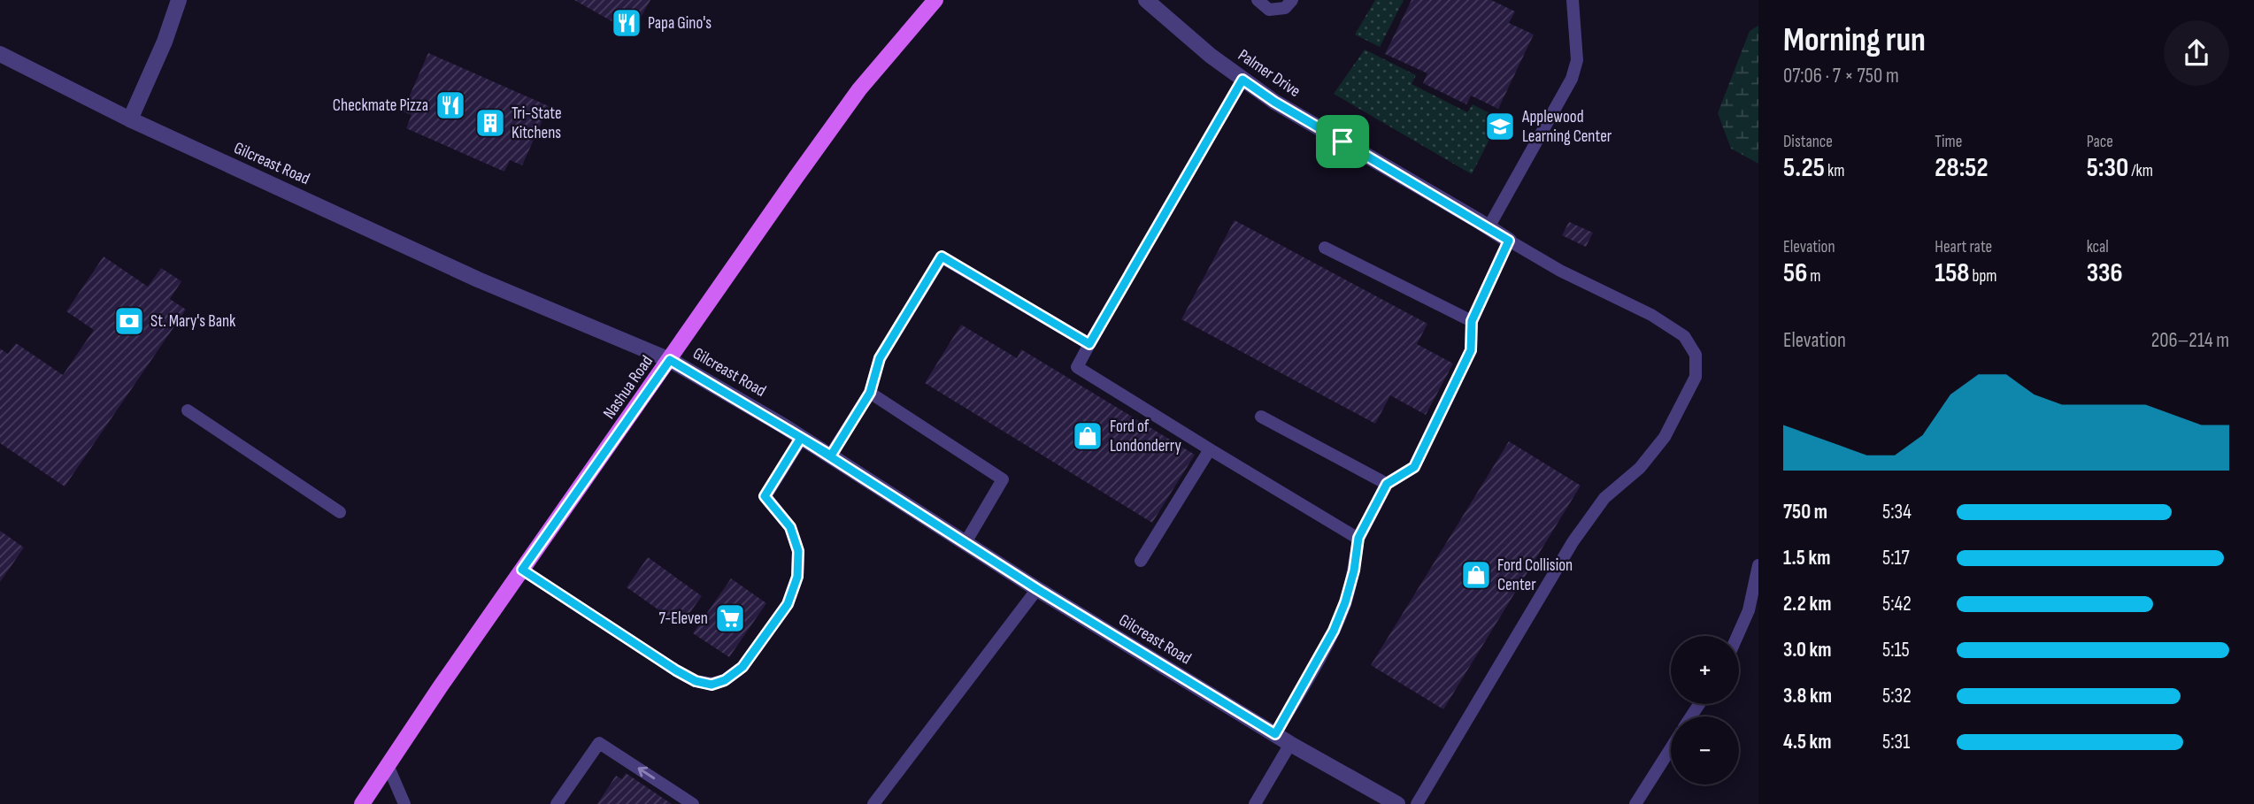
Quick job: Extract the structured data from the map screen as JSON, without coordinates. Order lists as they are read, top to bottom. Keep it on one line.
{"streets":{"main road":["Nashua Road"],"street":["Palmer Drive","Gilcreast Road"]},"crossings":[["Gilcreast Road","Nashua Road"]],"places":{"restaurant":["Papa Gino's","Checkmate Pizza"],"building":["Tri-State Kitchens"],"school or university":["Applewood Learning Center"],"bank":["St. Mary's Bank"],"shop":["Ford of Londonderry","Ford Collision Center"],"supermarket":["7-Eleven"]},"page":{"heading":["Morning run","07:06 · 7 × 750 m"],"stats":[["Distance","5.25 km"],["Time","28:52"],["Pace","5:30 /km"],["Elevation","56 m"],["Heart rate","158 bpm"],["kcal","336"]],"chart":["Elevation","206–214 m"],"list":[{"name":"750 m","note":"5:34"},{"name":"1.5 km","note":"5:17"},{"name":"2.2 km","note":"5:42"},{"name":"3.0 km","note":"5:15"},{"name":"3.8 km","note":"5:32"},{"name":"4.5 km","note":"5:31"}],"map_buttons":["+","−"]}}
